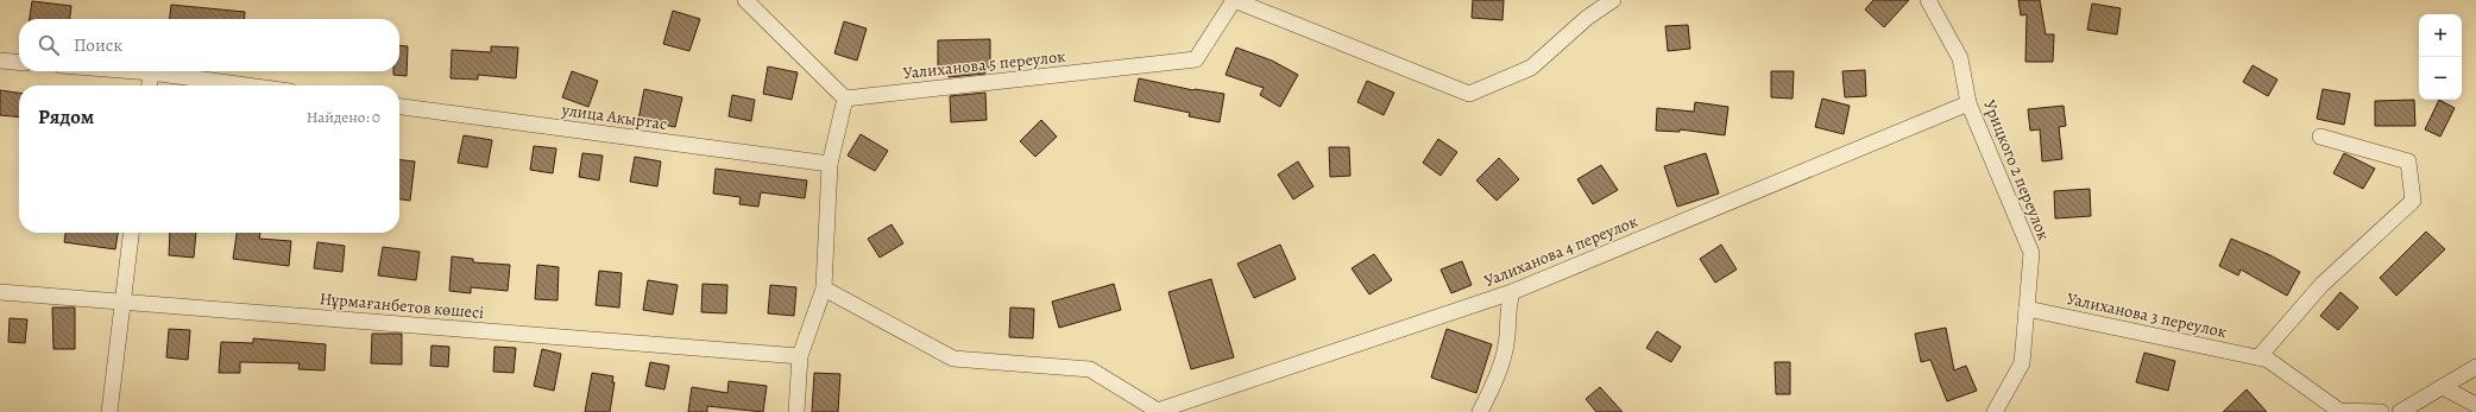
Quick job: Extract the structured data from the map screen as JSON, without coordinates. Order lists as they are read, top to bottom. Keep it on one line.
{"streets":{"street":["Уалиханова 5 переулок","улица Акыртас","Урицкого 2 переулок","Уалиханова 4 переулок","Нұрмағанбетов көшесі","Уалиханова 3 переулок"]},"crossings":[["Урицкого 2 переулок","Уалиханова 4 переулок"],["Урицкого 2 переулок","Уалиханова 3 переулок"]],"page":{"map_buttons":["+","−"],"search":"Поиск","heading":["Рядом","Найдено: 0"]}}
